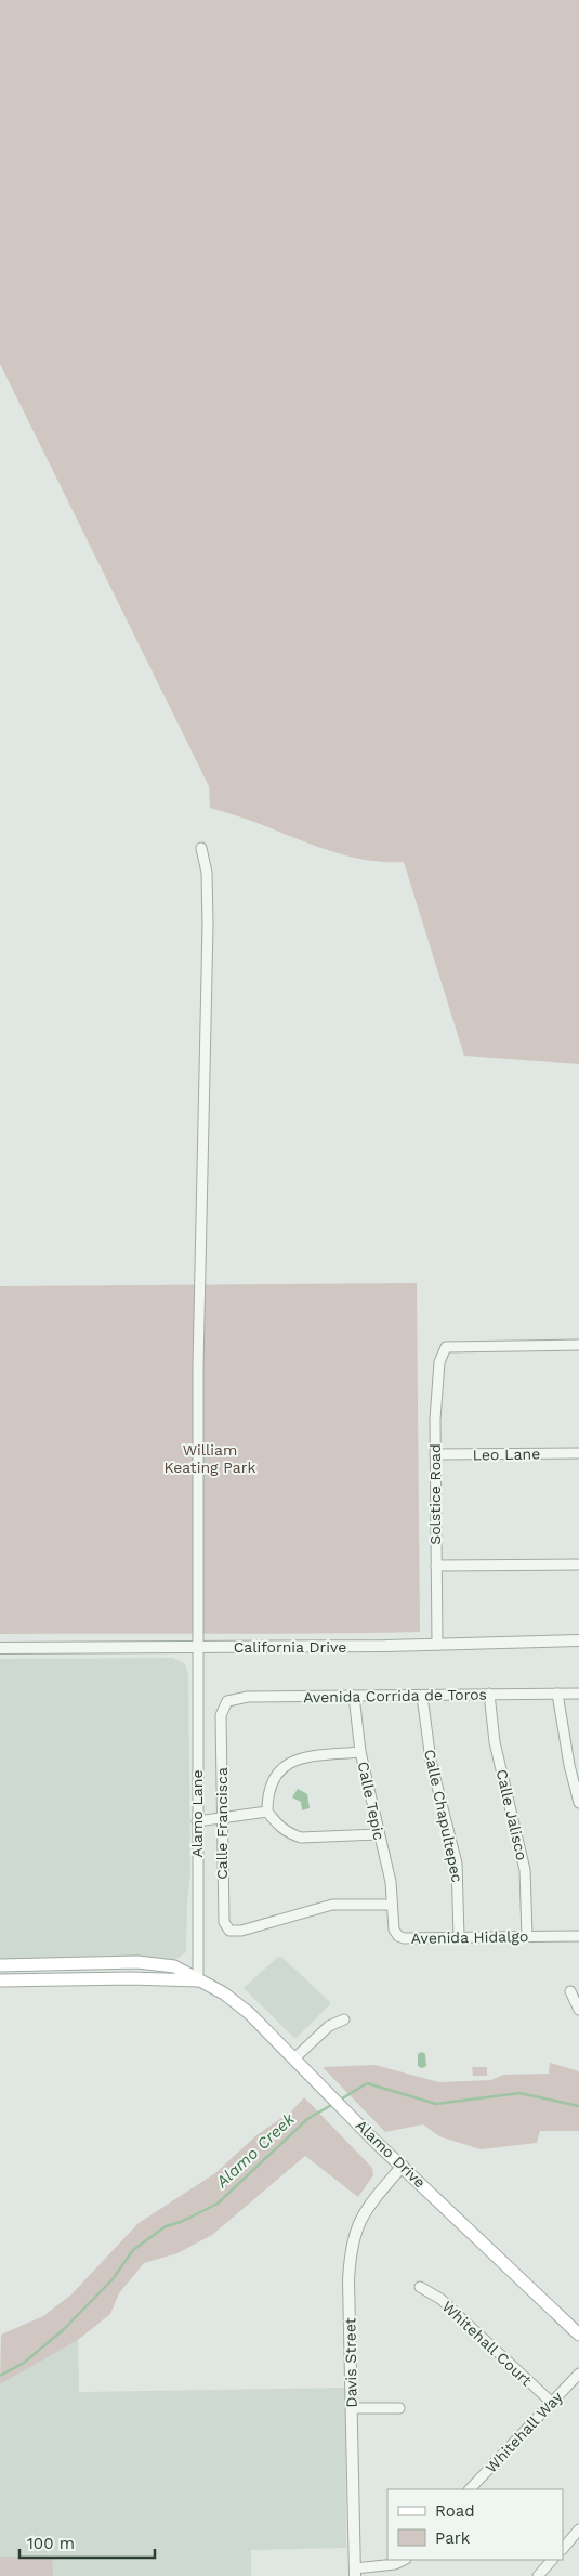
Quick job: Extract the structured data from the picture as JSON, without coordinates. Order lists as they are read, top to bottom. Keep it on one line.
{"streets":{"main road":["Alamo Drive"],"street":["Leo Lane","Solstice Road","California Drive","Avenida Corrida de Toros","Calle Tepic","Alamo Lane","Calle Jalisco","Calle Chapultepec","Calle Francisca","Avenida Hidalgo","Whitehall Court","Davis Street","Whitehall Way"]},"crossings":[["Leo Lane","Solstice Road"],["Solstice Road","California Drive"],["California Drive","Alamo Lane"],["Avenida Corrida de Toros","Calle Tepic"],["Avenida Corrida de Toros","Calle Jalisco"],["Avenida Corrida de Toros","Calle Chapultepec"],["Avenida Corrida de Toros","Calle Francisca"],["Calle Tepic","Calle Francisca"],["Calle Tepic","Avenida Hidalgo"],["Alamo Lane","Alamo Drive"],["Calle Jalisco","Avenida Hidalgo"],["Calle Chapultepec","Avenida Hidalgo"],["Calle Francisca","Avenida Hidalgo"],["Alamo Drive","Davis Street"],["Whitehall Court","Whitehall Way"]],"water":["Alamo Creek"],"parks":["William Keating Park"],"legend":["Road","Park"],"scale_bar":"100 m"}
